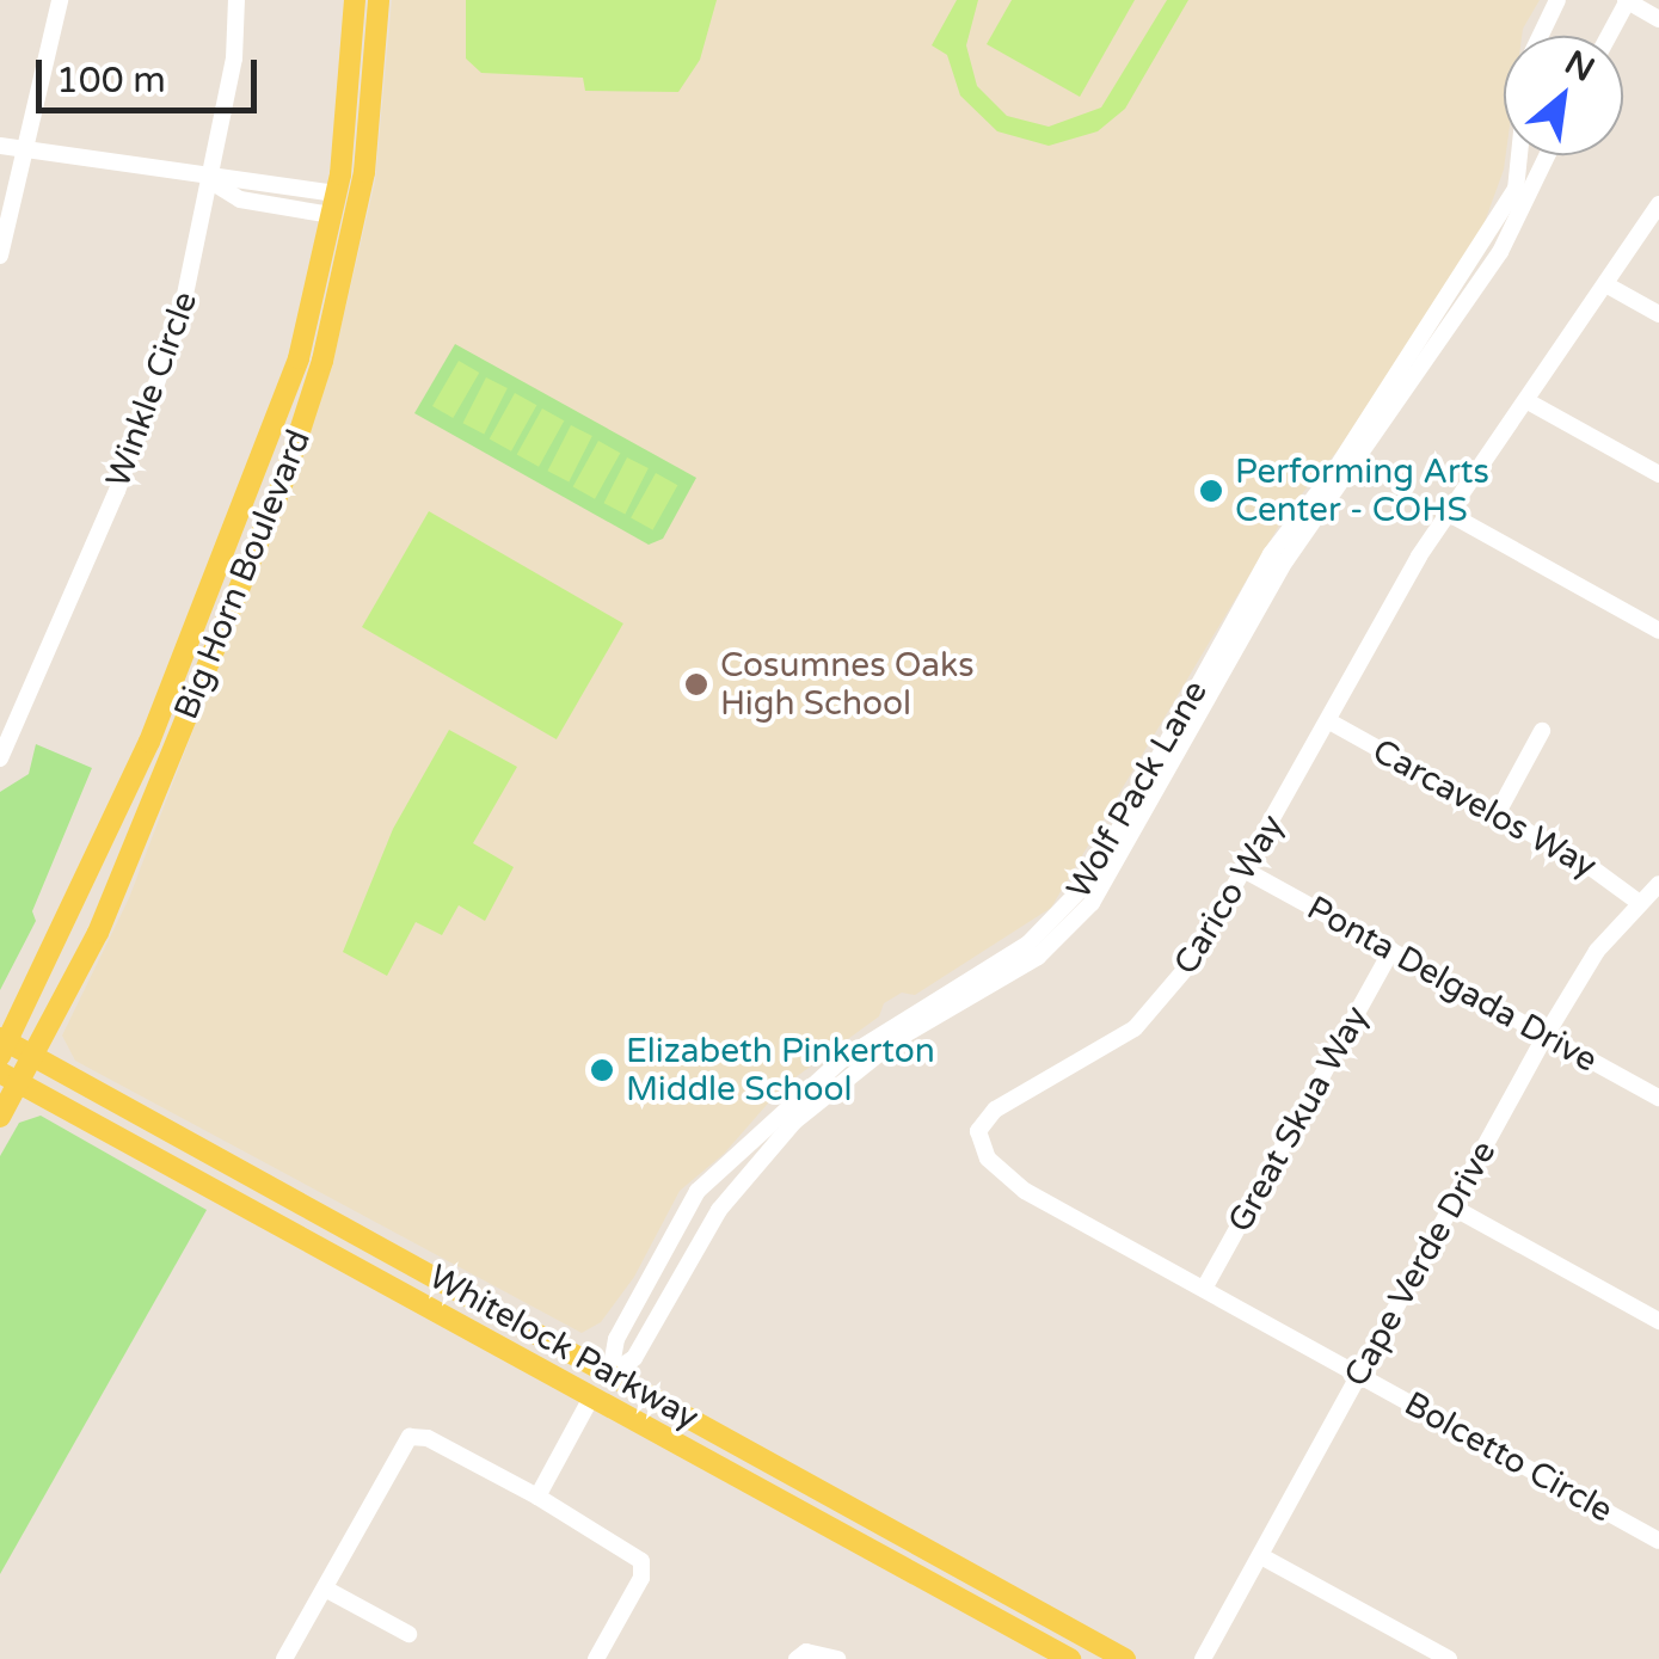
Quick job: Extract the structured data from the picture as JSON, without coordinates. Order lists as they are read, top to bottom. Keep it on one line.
{"streets":{"main road":["Big Horn Boulevard","Whitelock Parkway"],"street":["Winkle Circle","Wolf Pack Lane","Carcavelos Way","Carico Way","Ponta Delgada Drive","Great Skua Way","Cape Verde Drive","Bolcetto Circle"]},"crossings":[["Big Horn Boulevard","Whitelock Parkway"],["Wolf Pack Lane","Whitelock Parkway"],["Carcavelos Way","Carico Way"],["Carcavelos Way","Cape Verde Drive"],["Carico Way","Ponta Delgada Drive"],["Carico Way","Great Skua Way"],["Carico Way","Cape Verde Drive"],["Carico Way","Bolcetto Circle"],["Ponta Delgada Drive","Great Skua Way"],["Ponta Delgada Drive","Cape Verde Drive"],["Cape Verde Drive","Bolcetto Circle"]],"places":["Performing Arts Center - COHS","Cosumnes Oaks High School","Elizabeth Pinkerton Middle School"],"scale_bar":"100 m","north":"top right"}
